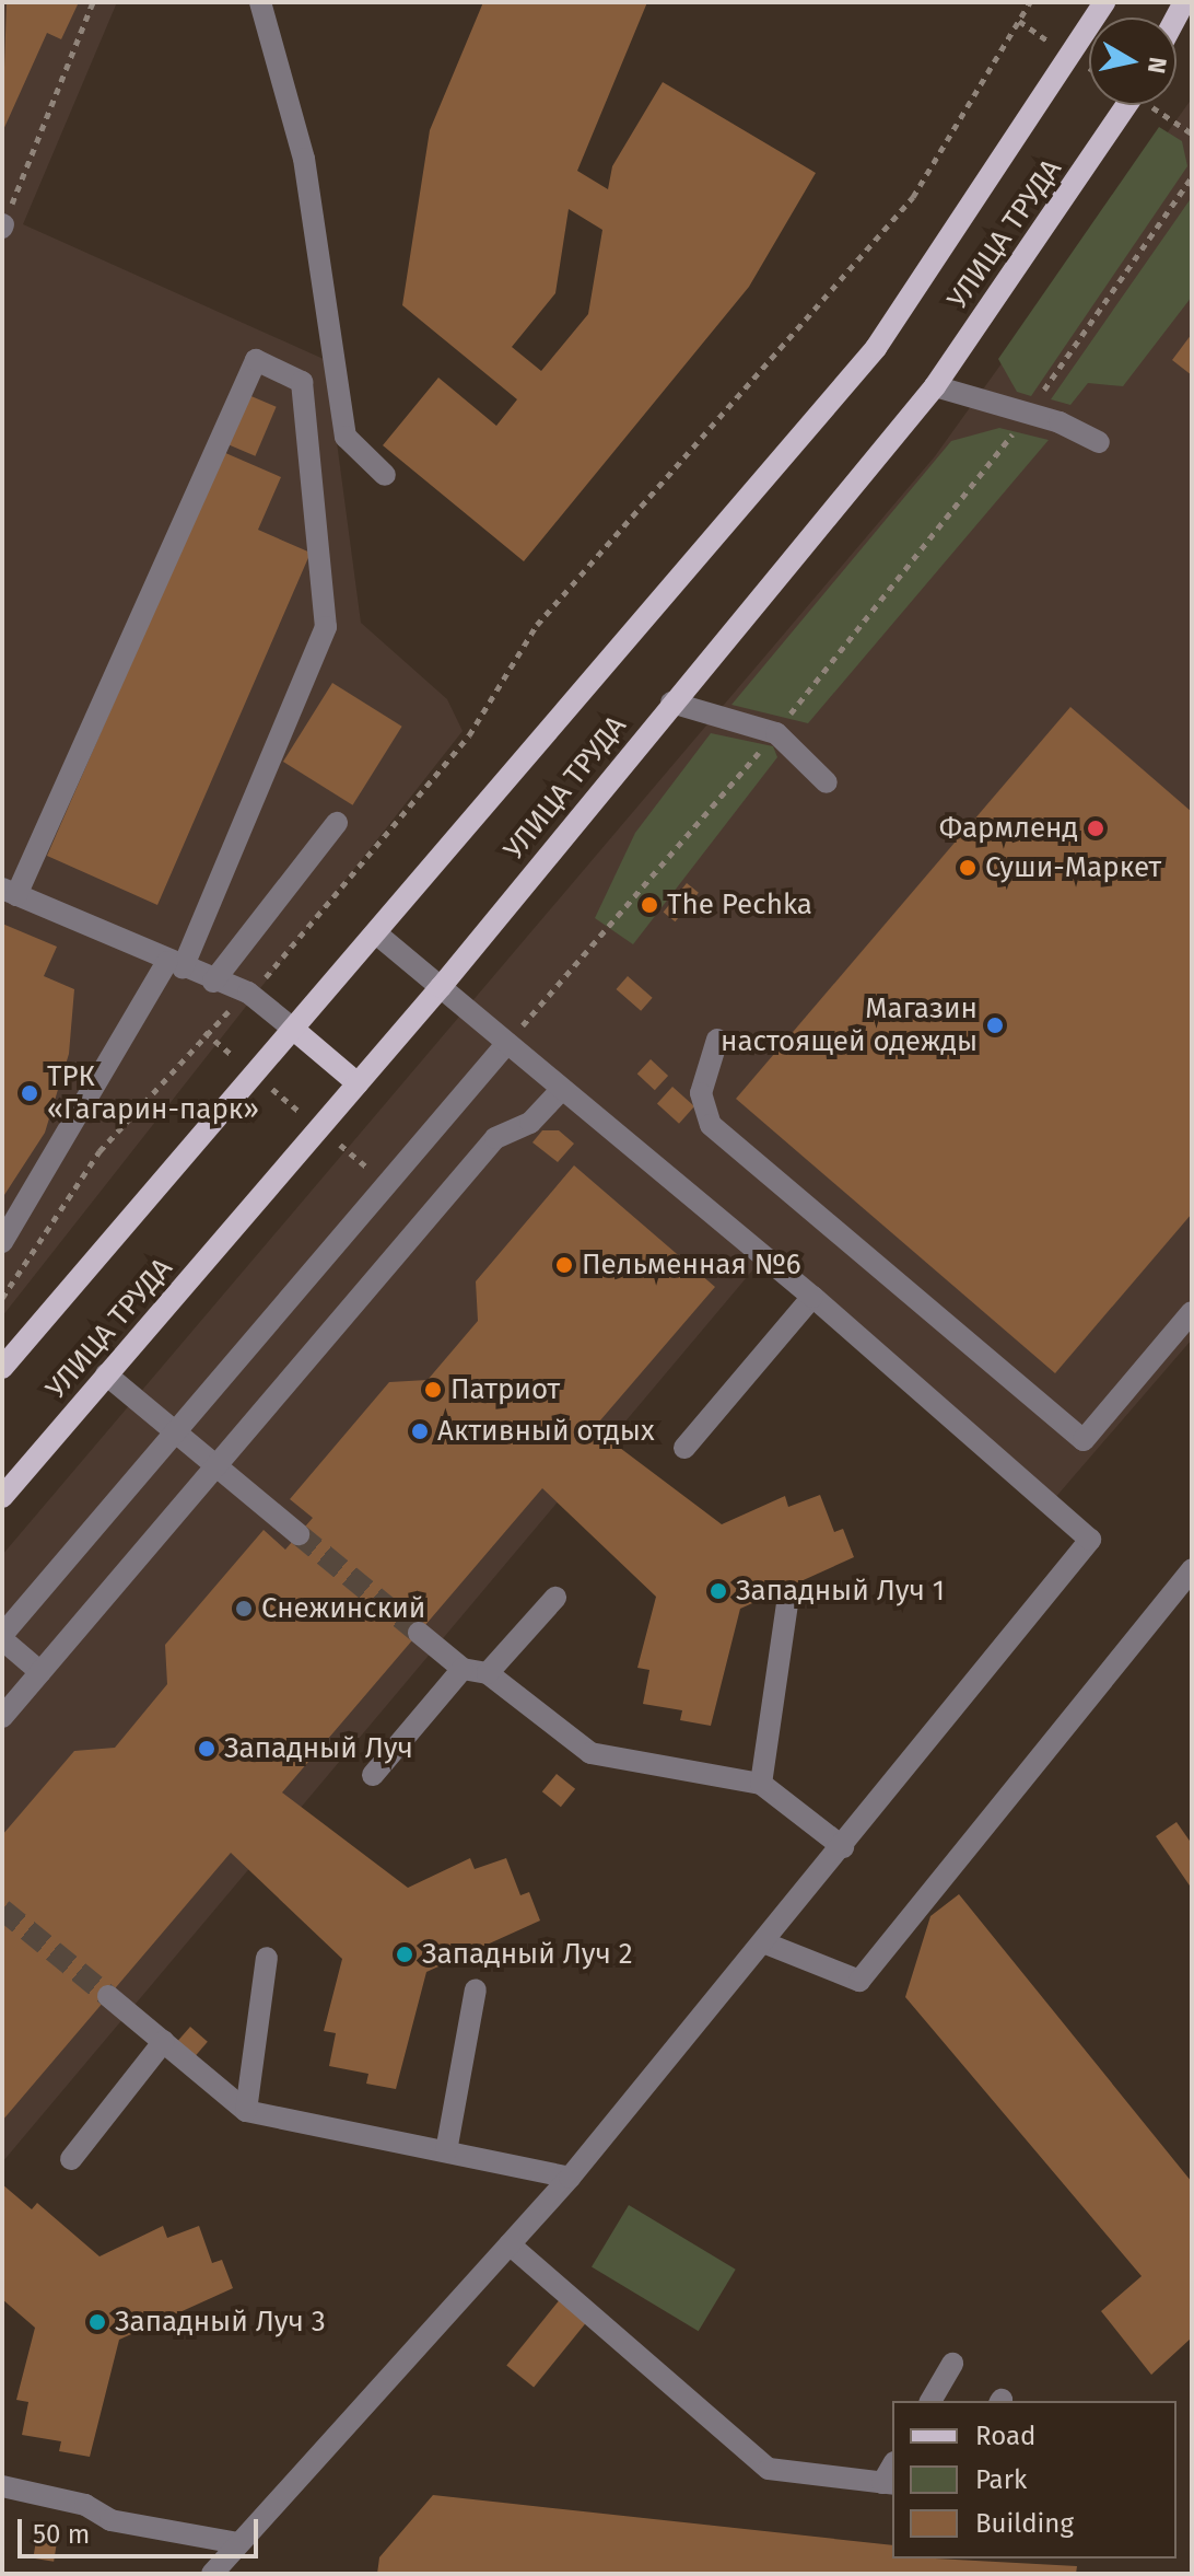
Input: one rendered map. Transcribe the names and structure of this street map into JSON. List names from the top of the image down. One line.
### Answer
{"streets":{"main road":["УЛИЦА ТРУДА"]},"places":["Фармленд","Суши-Маркет","The Pechka","Магазин настоящей одежды","ТРК «Гагарин-парк»","Пельменная №6","Патриот","Активный отдых","Западный Луч 1","Снежинский","Западный Луч","Западный Луч 2","Западный Луч 3"],"legend":["Road","Park","Building"],"scale_bar":"50 m","north":"right"}
